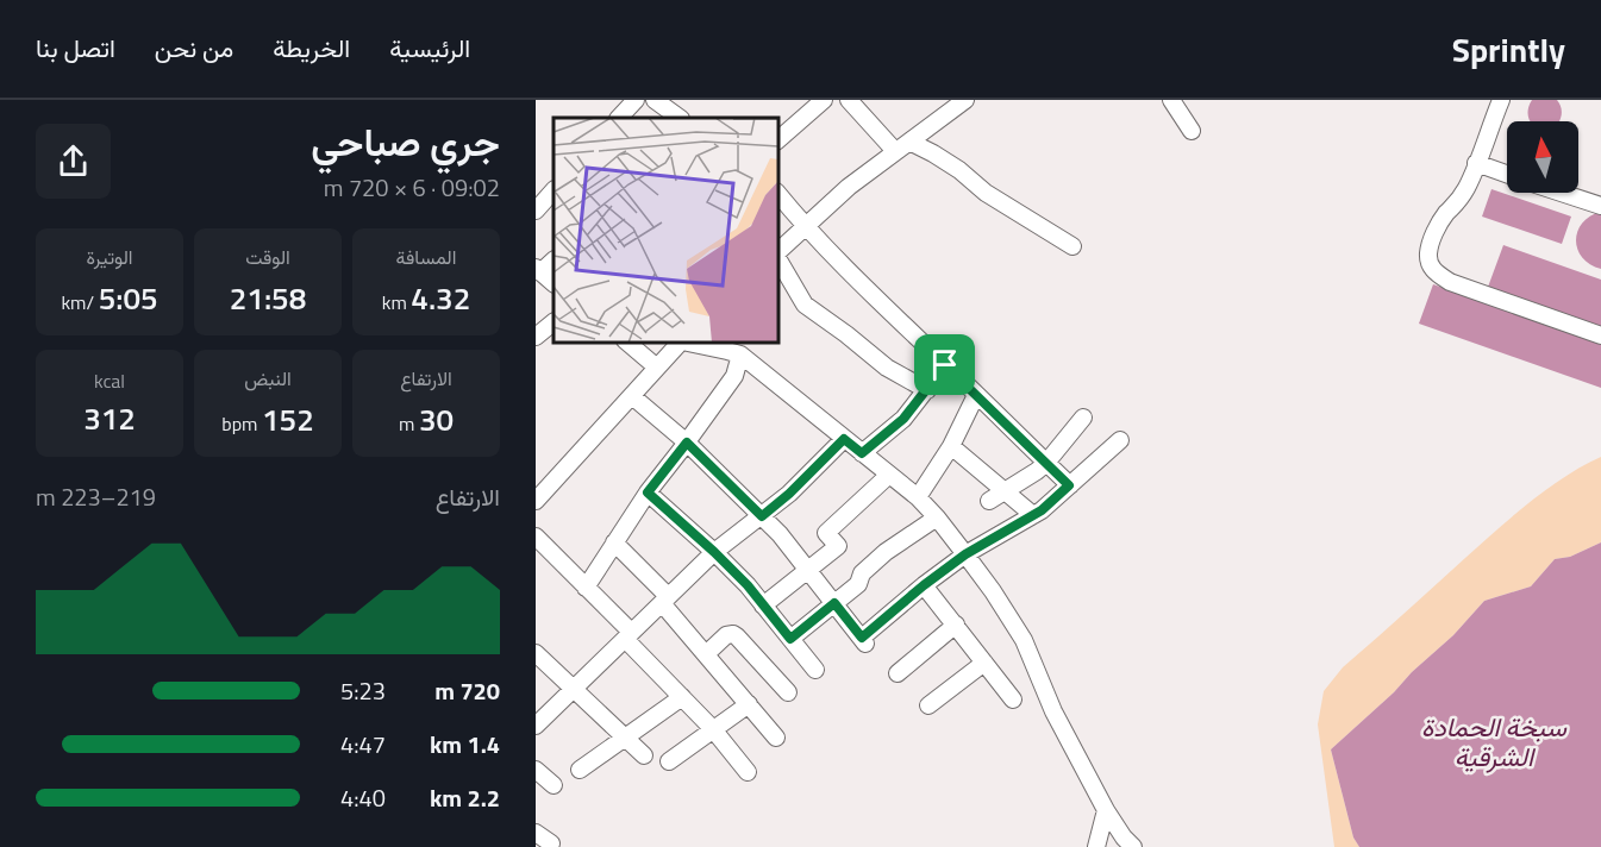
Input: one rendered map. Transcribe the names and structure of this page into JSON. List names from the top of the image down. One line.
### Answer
{"water":["سبخة الحمادة الشرقية"],"north":"top","page":{"header":"Sprintly","nav":["الرئيسية","الخريطة","من نحن","اتصل بنا"],"heading":["جري صباحي","09:02 · 6 × 720 m"],"stats":[["المسافة","4.32 km"],["الوقت","21:58"],["الوتيرة","5:05 /km"],["الارتفاع","30 m"],["النبض","152 bpm"],["kcal","312"]],"chart":["الارتفاع","219–223 m"],"list":[{"name":"720 m","note":"5:23"},{"name":"1.4 km","note":"4:47"},{"name":"2.2 km","note":"4:40"}]}}
